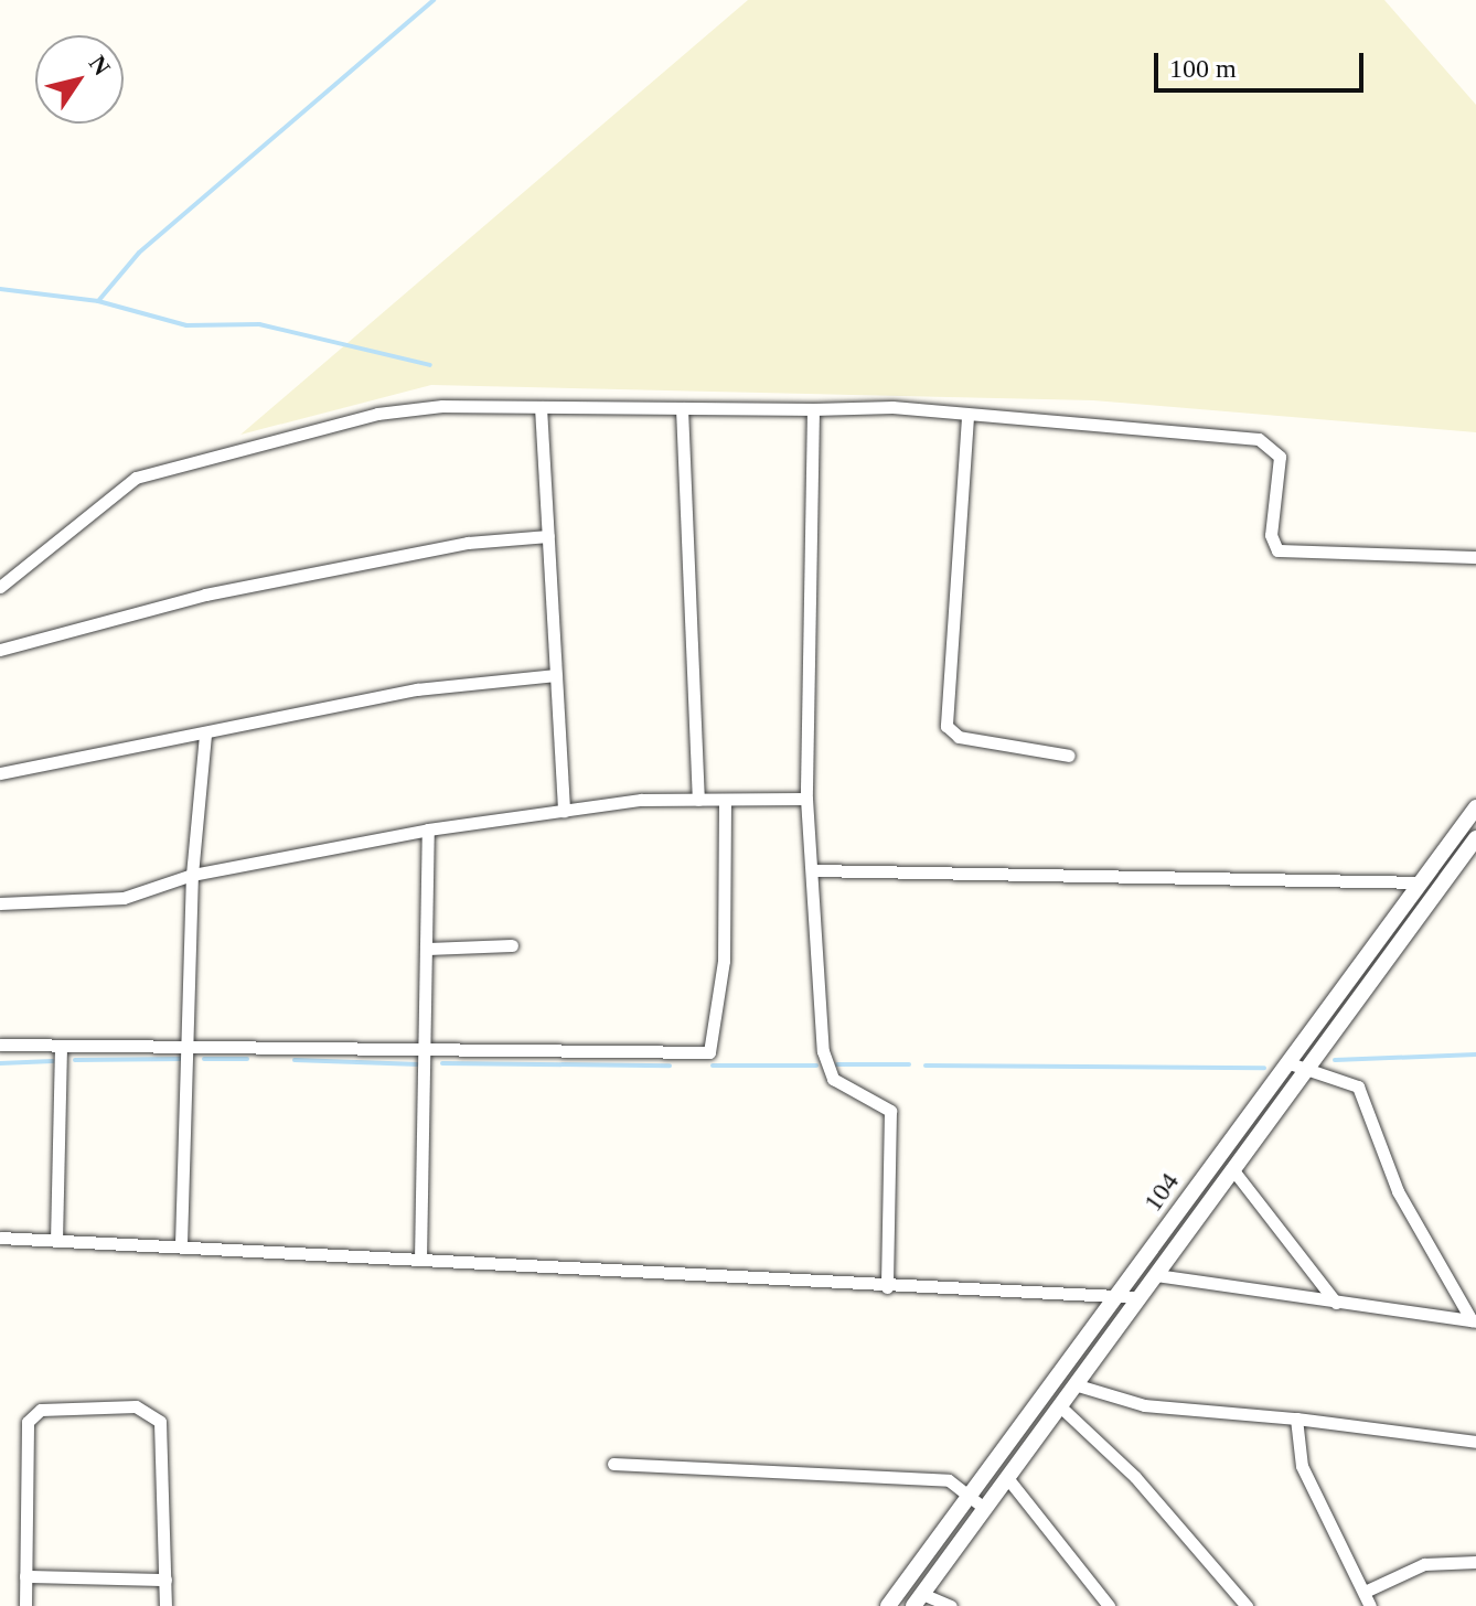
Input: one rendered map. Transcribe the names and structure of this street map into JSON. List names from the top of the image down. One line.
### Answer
{"streets":{"street":["104"]},"scale_bar":"100 m","north":"top right"}
